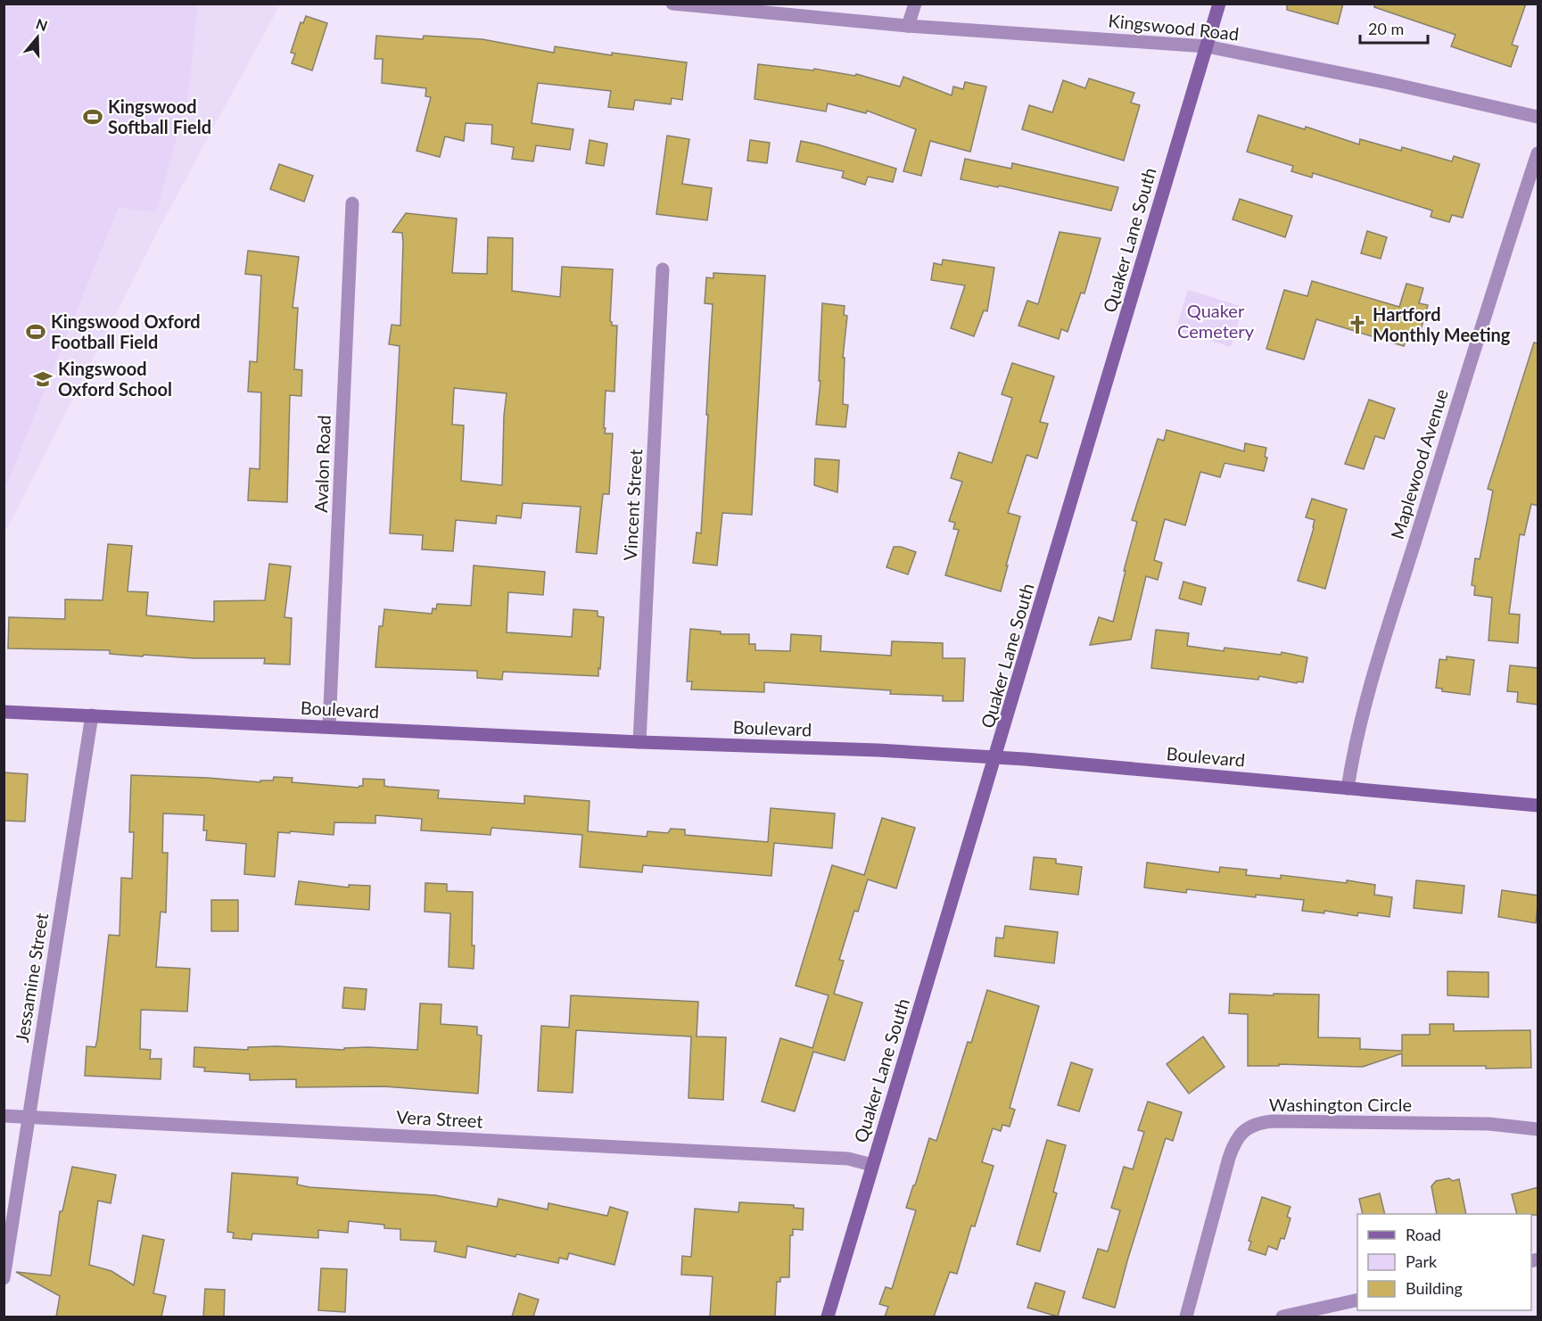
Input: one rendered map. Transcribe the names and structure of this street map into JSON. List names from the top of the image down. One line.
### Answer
{"streets":{"main road":["Quaker Lane South","Boulevard"],"street":["Kingswood Road","Avalon Road","Maplewood Avenue","Vincent Street","Jessamine Street","Washington Circle","Vera Street"]},"crossings":[["Kingswood Road","Quaker Lane South"],["Quaker Lane South","Boulevard"],["Quaker Lane South","Vera Street"],["Avalon Road","Boulevard"],["Maplewood Avenue","Boulevard"],["Vincent Street","Boulevard"],["Boulevard","Jessamine Street"],["Jessamine Street","Vera Street"]],"parks":["Quaker Cemetery"],"places":{"sports":["Kingswood Softball Field","Kingswood Oxford Football Field"],"church":["Hartford Monthly Meeting"],"school or university":["Kingswood Oxford School"]},"legend":["Road","Park","Building"],"scale_bar":"20 m","north":"top"}
